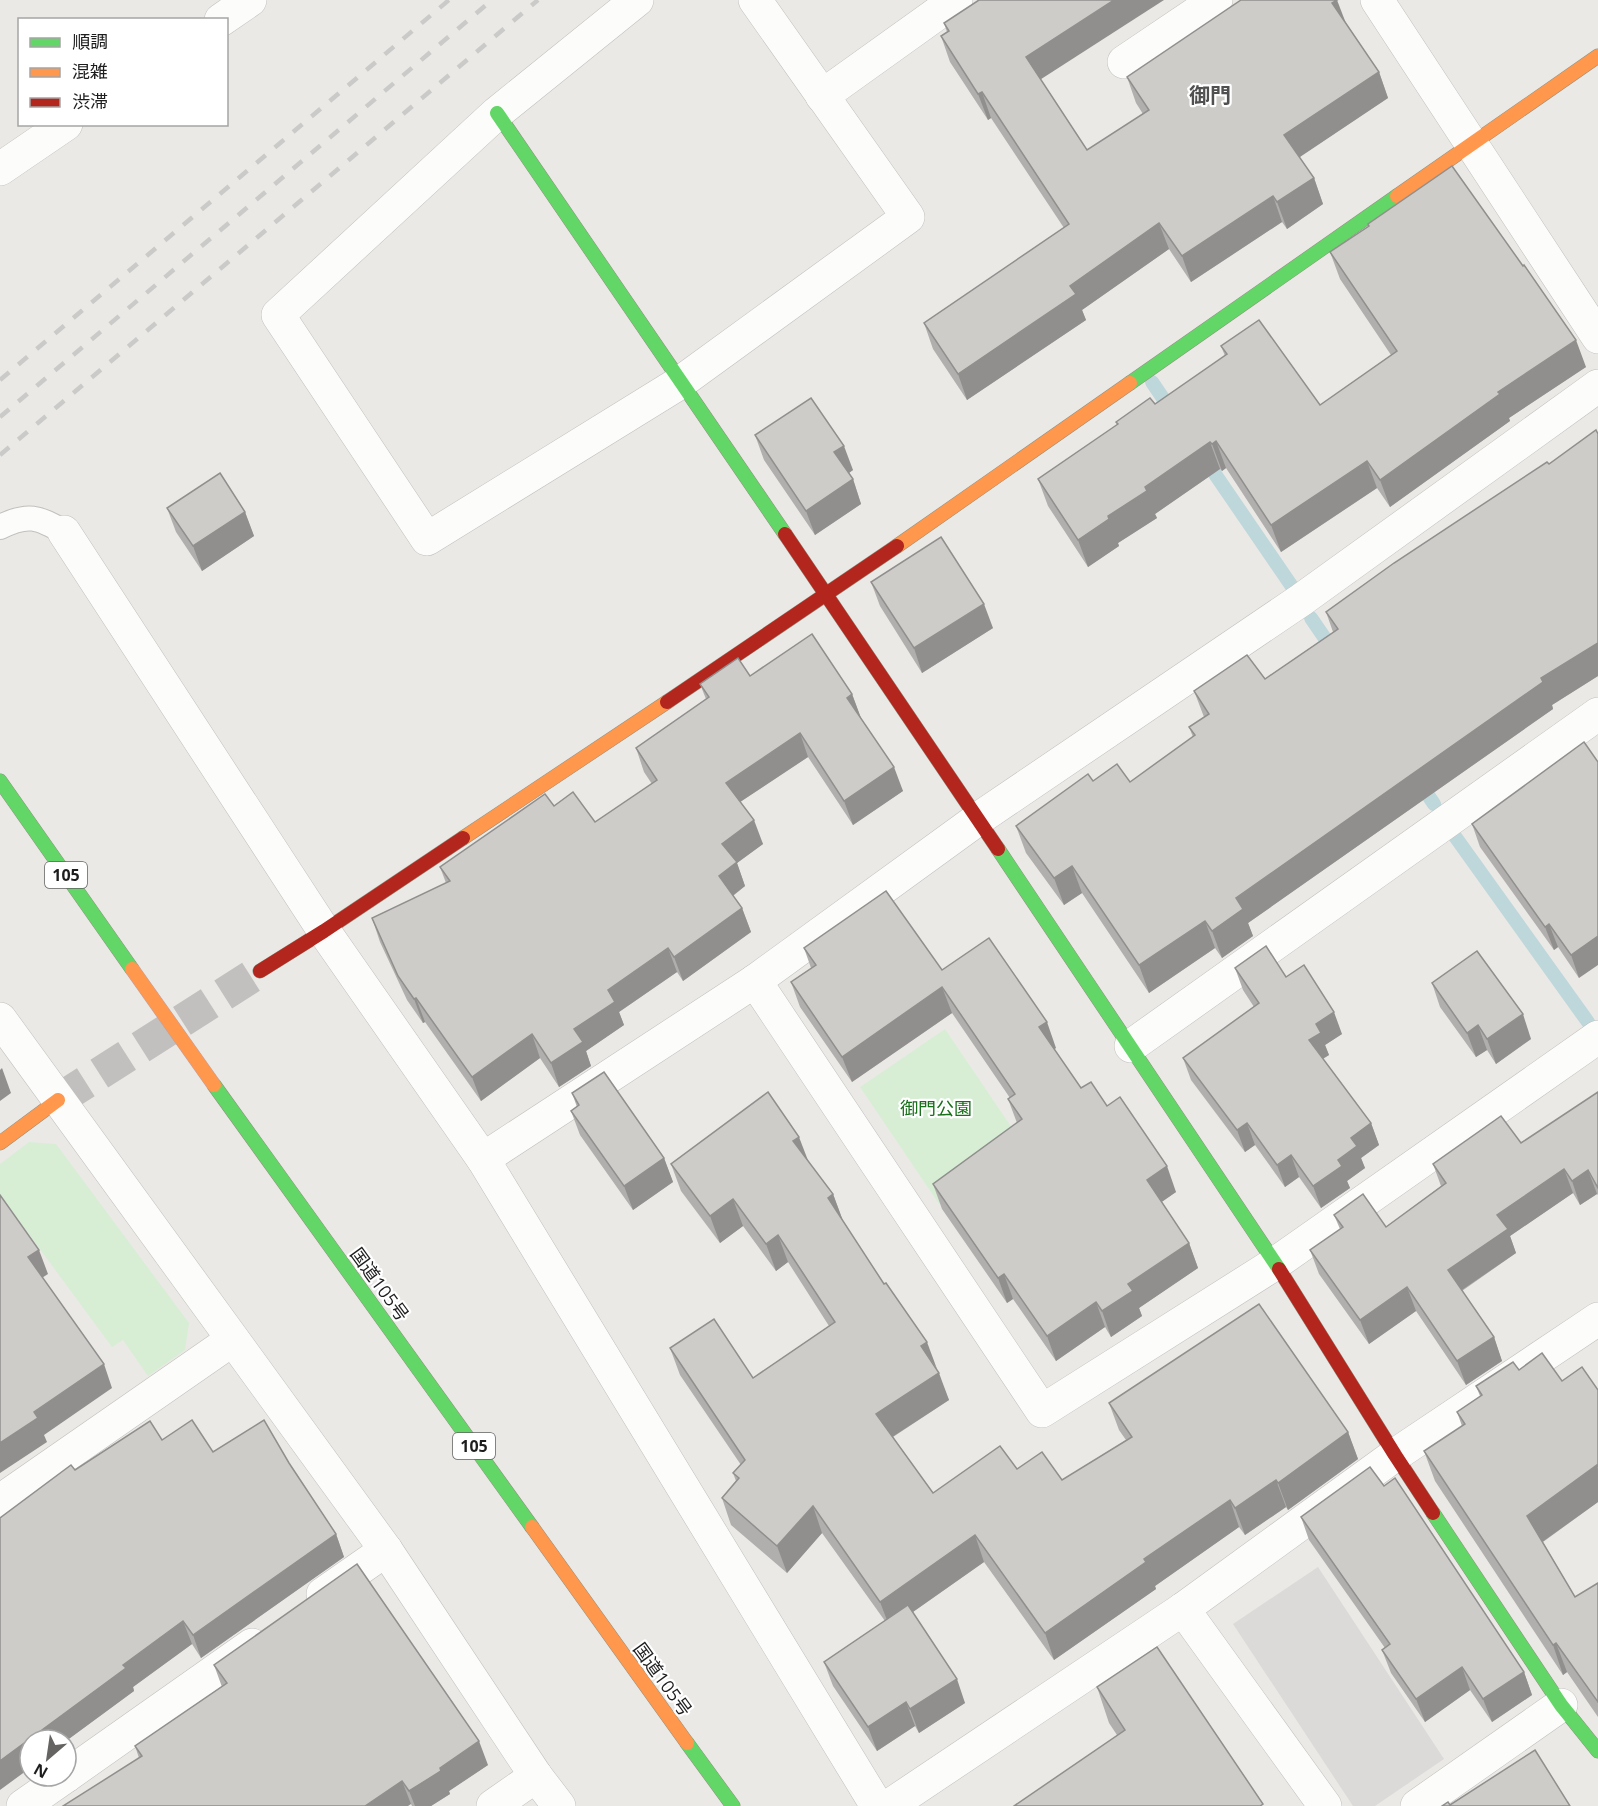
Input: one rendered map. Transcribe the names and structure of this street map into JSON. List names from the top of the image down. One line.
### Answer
{"streets":{"main road":["105","国道105号"]},"districts":["御門"],"parks":["御門公園"],"legend":["順調","混雑","渋滞"],"north":"bottom left"}
